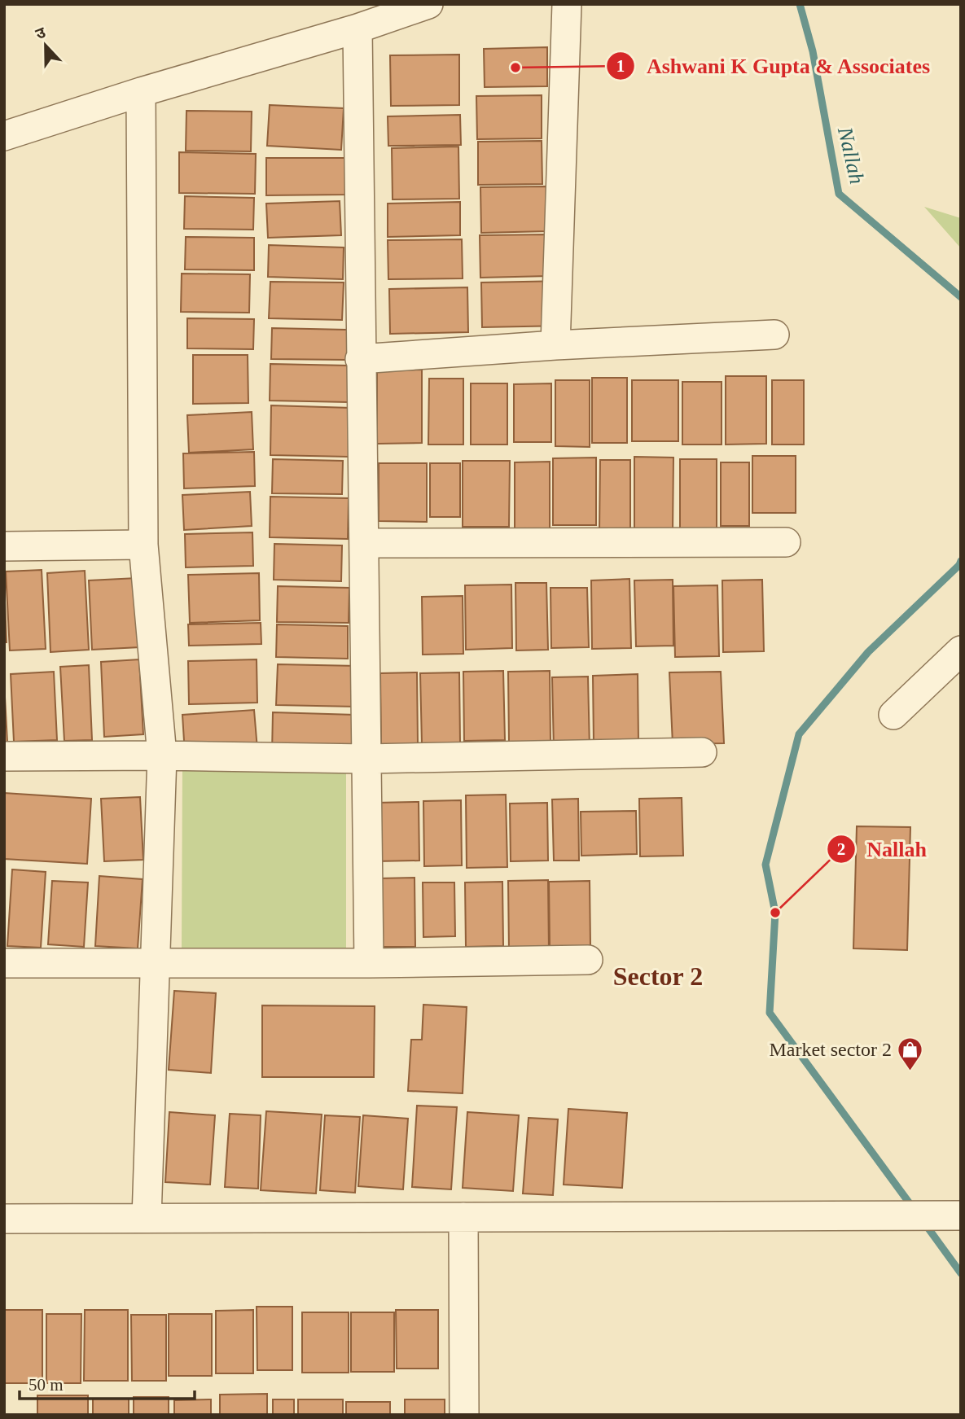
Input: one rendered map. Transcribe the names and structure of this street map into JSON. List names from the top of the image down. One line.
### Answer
{"districts":["Sector 2"],"water":["Nallah"],"places":{"other":["Ashwani K Gupta & Associates","Nallah"],"shop":["Market sector 2"]},"scale_bar":"50 m","north":"top"}
